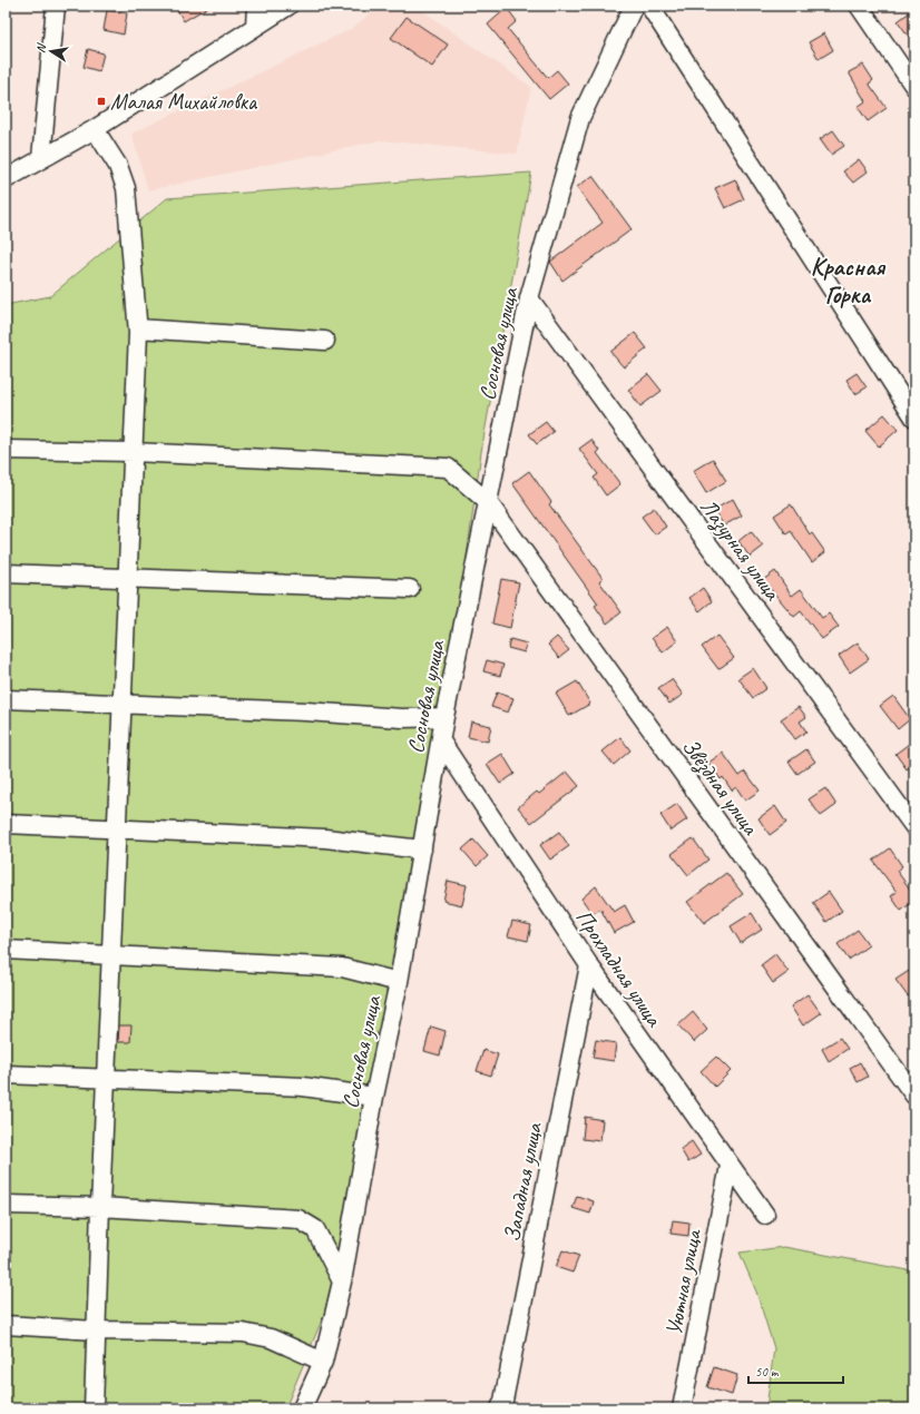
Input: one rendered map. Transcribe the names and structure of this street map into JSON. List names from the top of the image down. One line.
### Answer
{"streets":{"street":["Сосновая улица","Лазурная улица","Звёздная улица","Прохладная улица","Западная улица","Уютная улица"]},"crossings":[["Сосновая улица","Лазурная улица"],["Сосновая улица","Звёздная улица"],["Сосновая улица","Прохладная улица"],["Прохладная улица","Западная улица"],["Прохладная улица","Уютная улица"]],"districts":["Красная Горка"],"places":{"transit":["Малая Михайловка"]},"scale_bar":"50 m","north":"left"}
